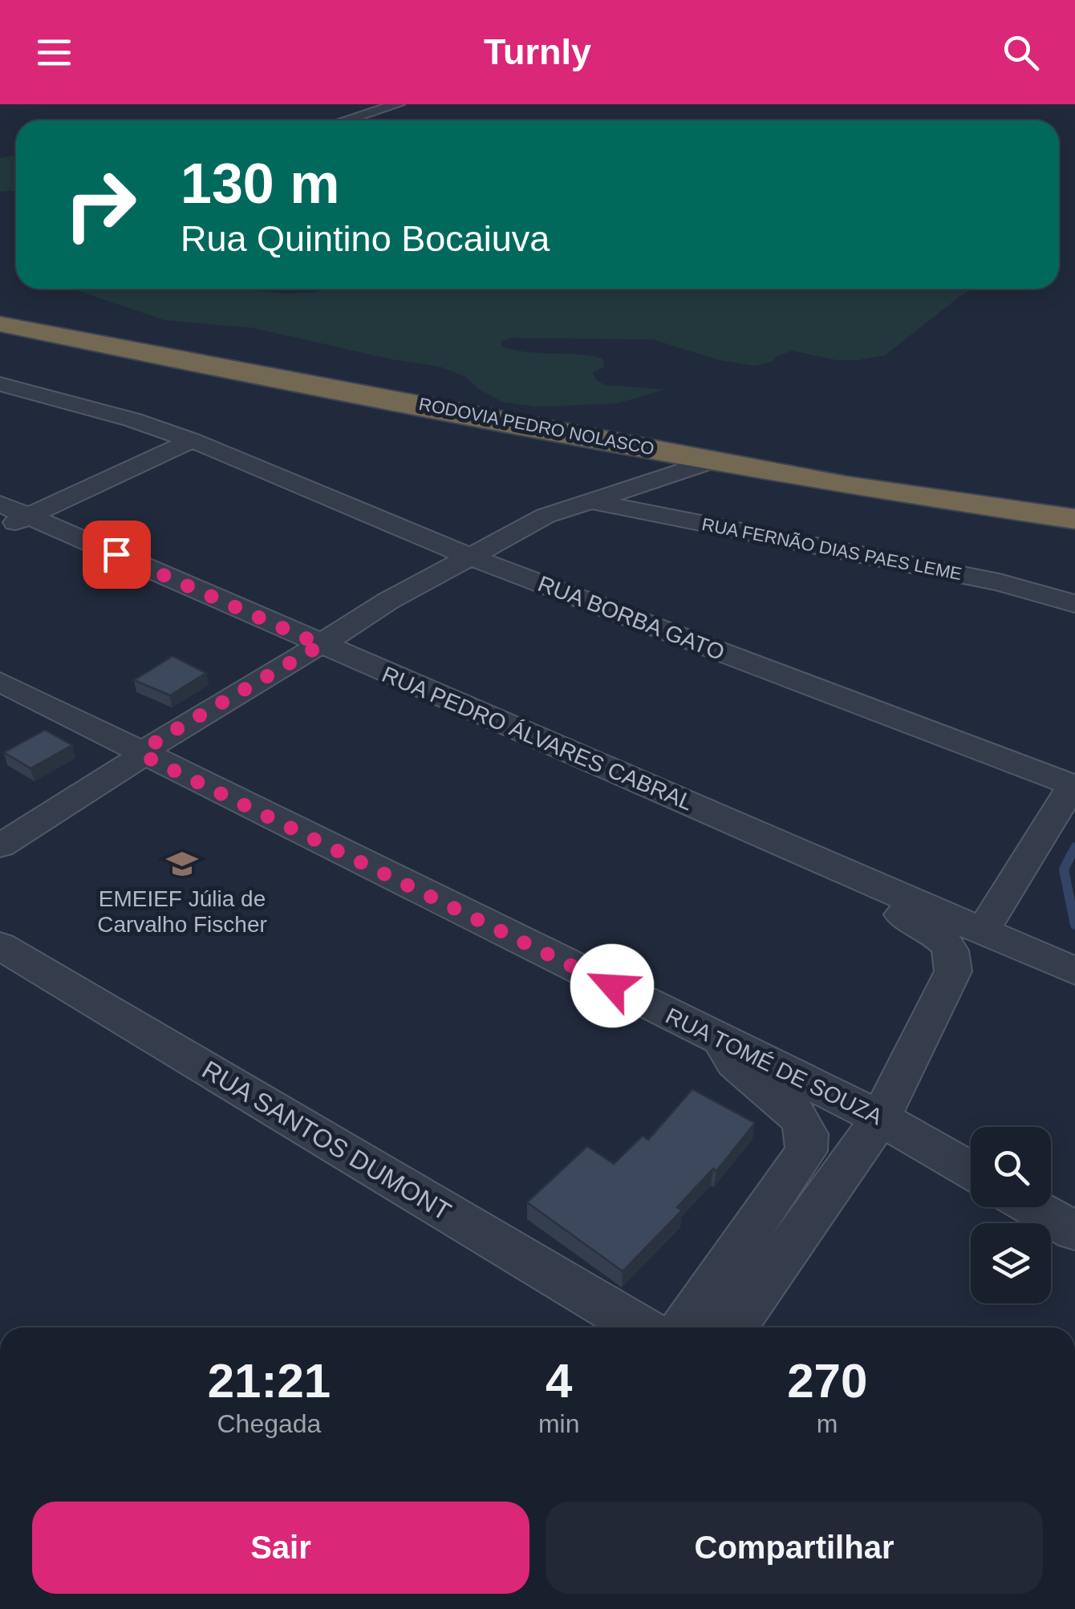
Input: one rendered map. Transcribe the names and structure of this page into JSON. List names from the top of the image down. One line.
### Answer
{"streets":{"highway":["RODOVIA PEDRO NOLASCO"],"street":["RUA FERNÃO DIAS PAES LEME","RUA BORBA GATO","RUA PEDRO ÁLVARES CABRAL","RUA TOMÉ DE SOUZA","RUA SANTOS DUMONT"]},"places":{"school or university":["EMEIEF Júlia de Carvalho Fischer"]},"page":{"header":"Turnly","turn":["130 m","Rua Quintino Bocaiuva"],"eta":["21:21","Chegada","4","min","270","m"],"buttons":["Sair","Compartilhar"]}}
